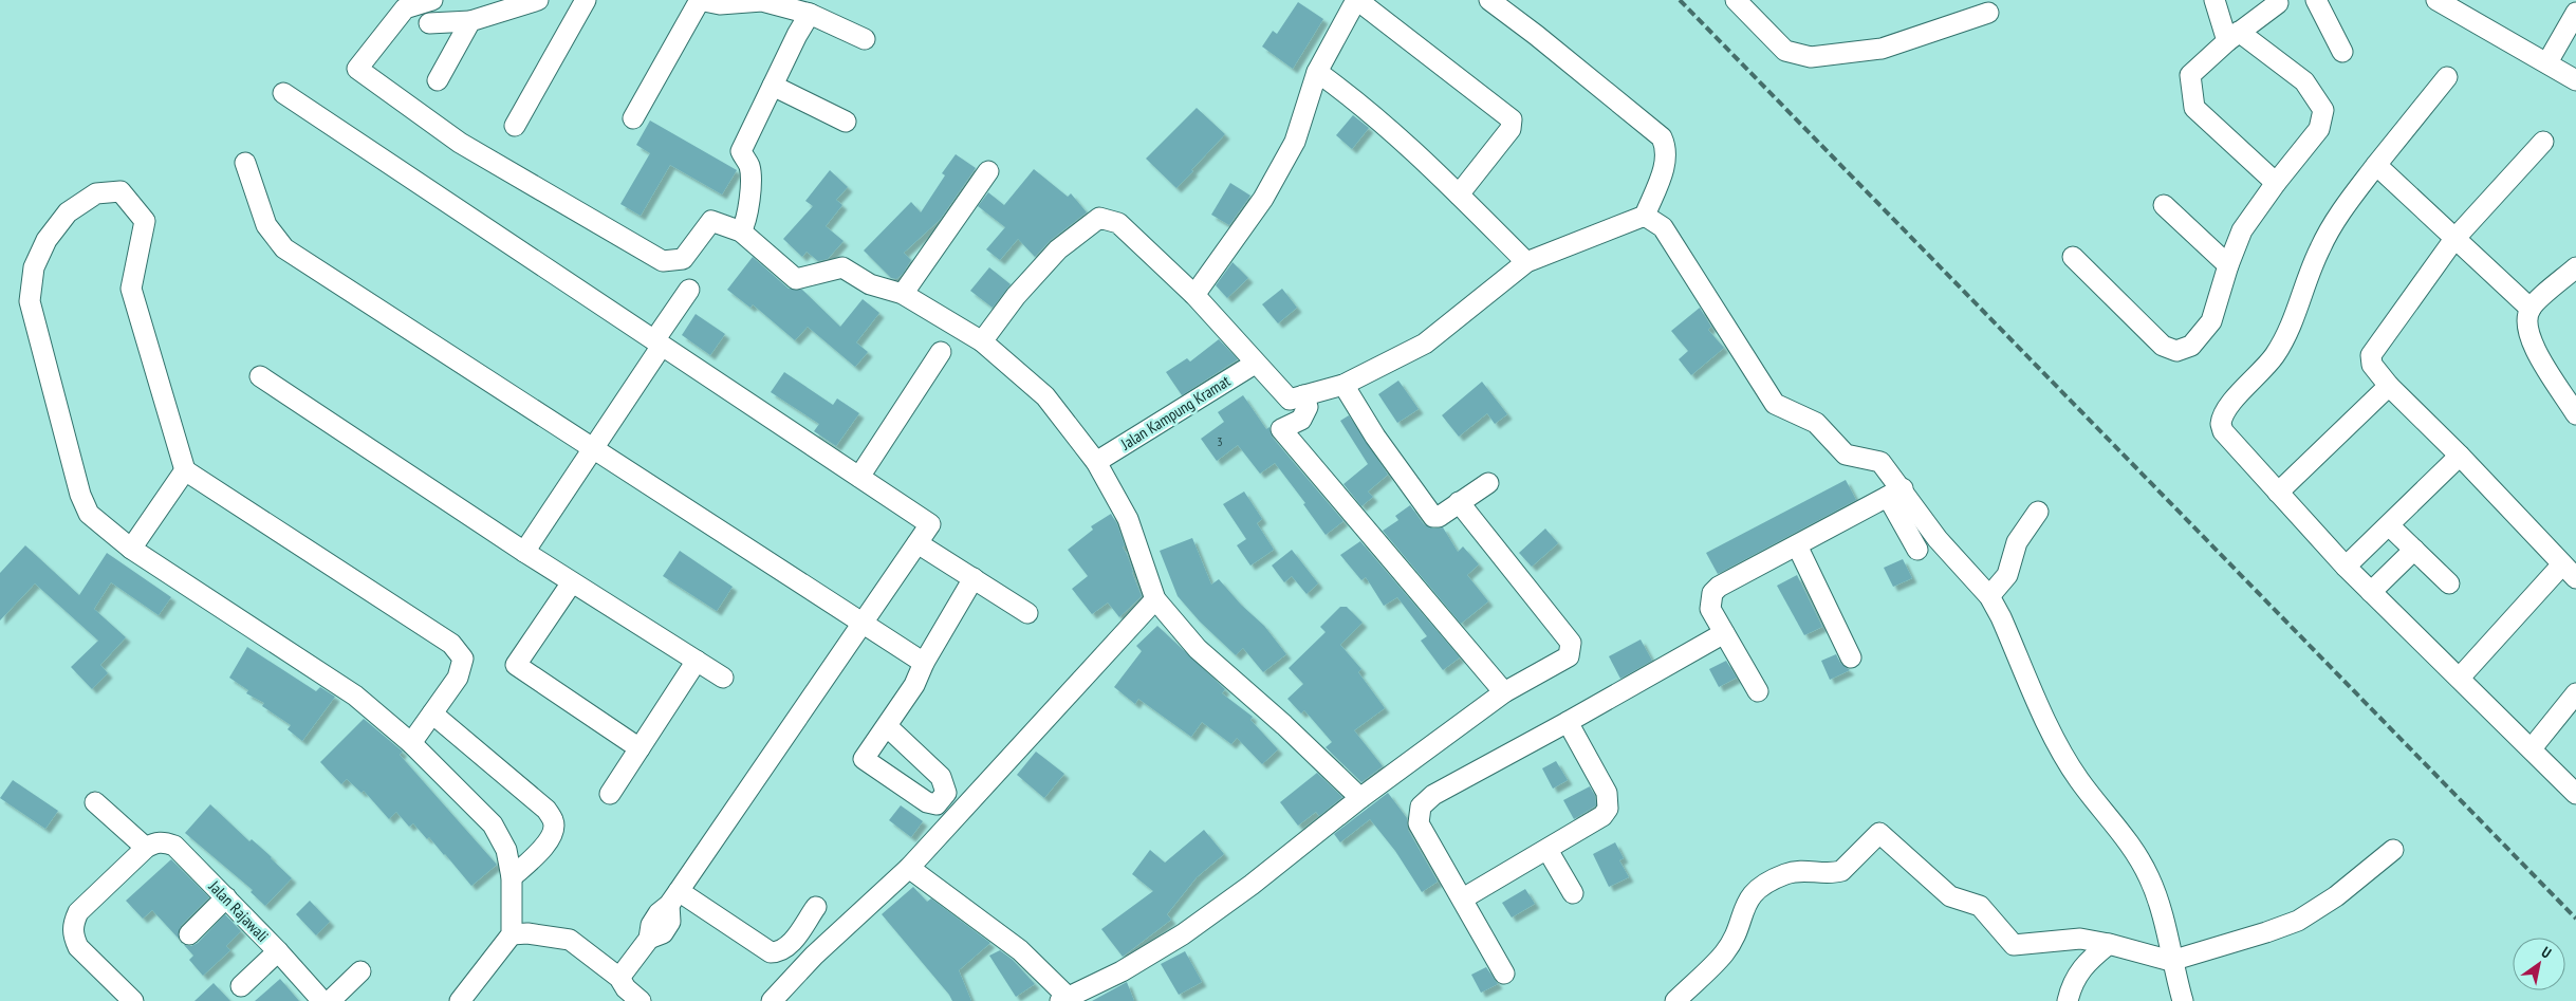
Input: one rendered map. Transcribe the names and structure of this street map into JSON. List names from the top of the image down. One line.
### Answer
{"streets":{"street":["Jalan Kampung Kramat","Jalan Rajawali"]},"house_numbers":["3"],"north":"top right"}
